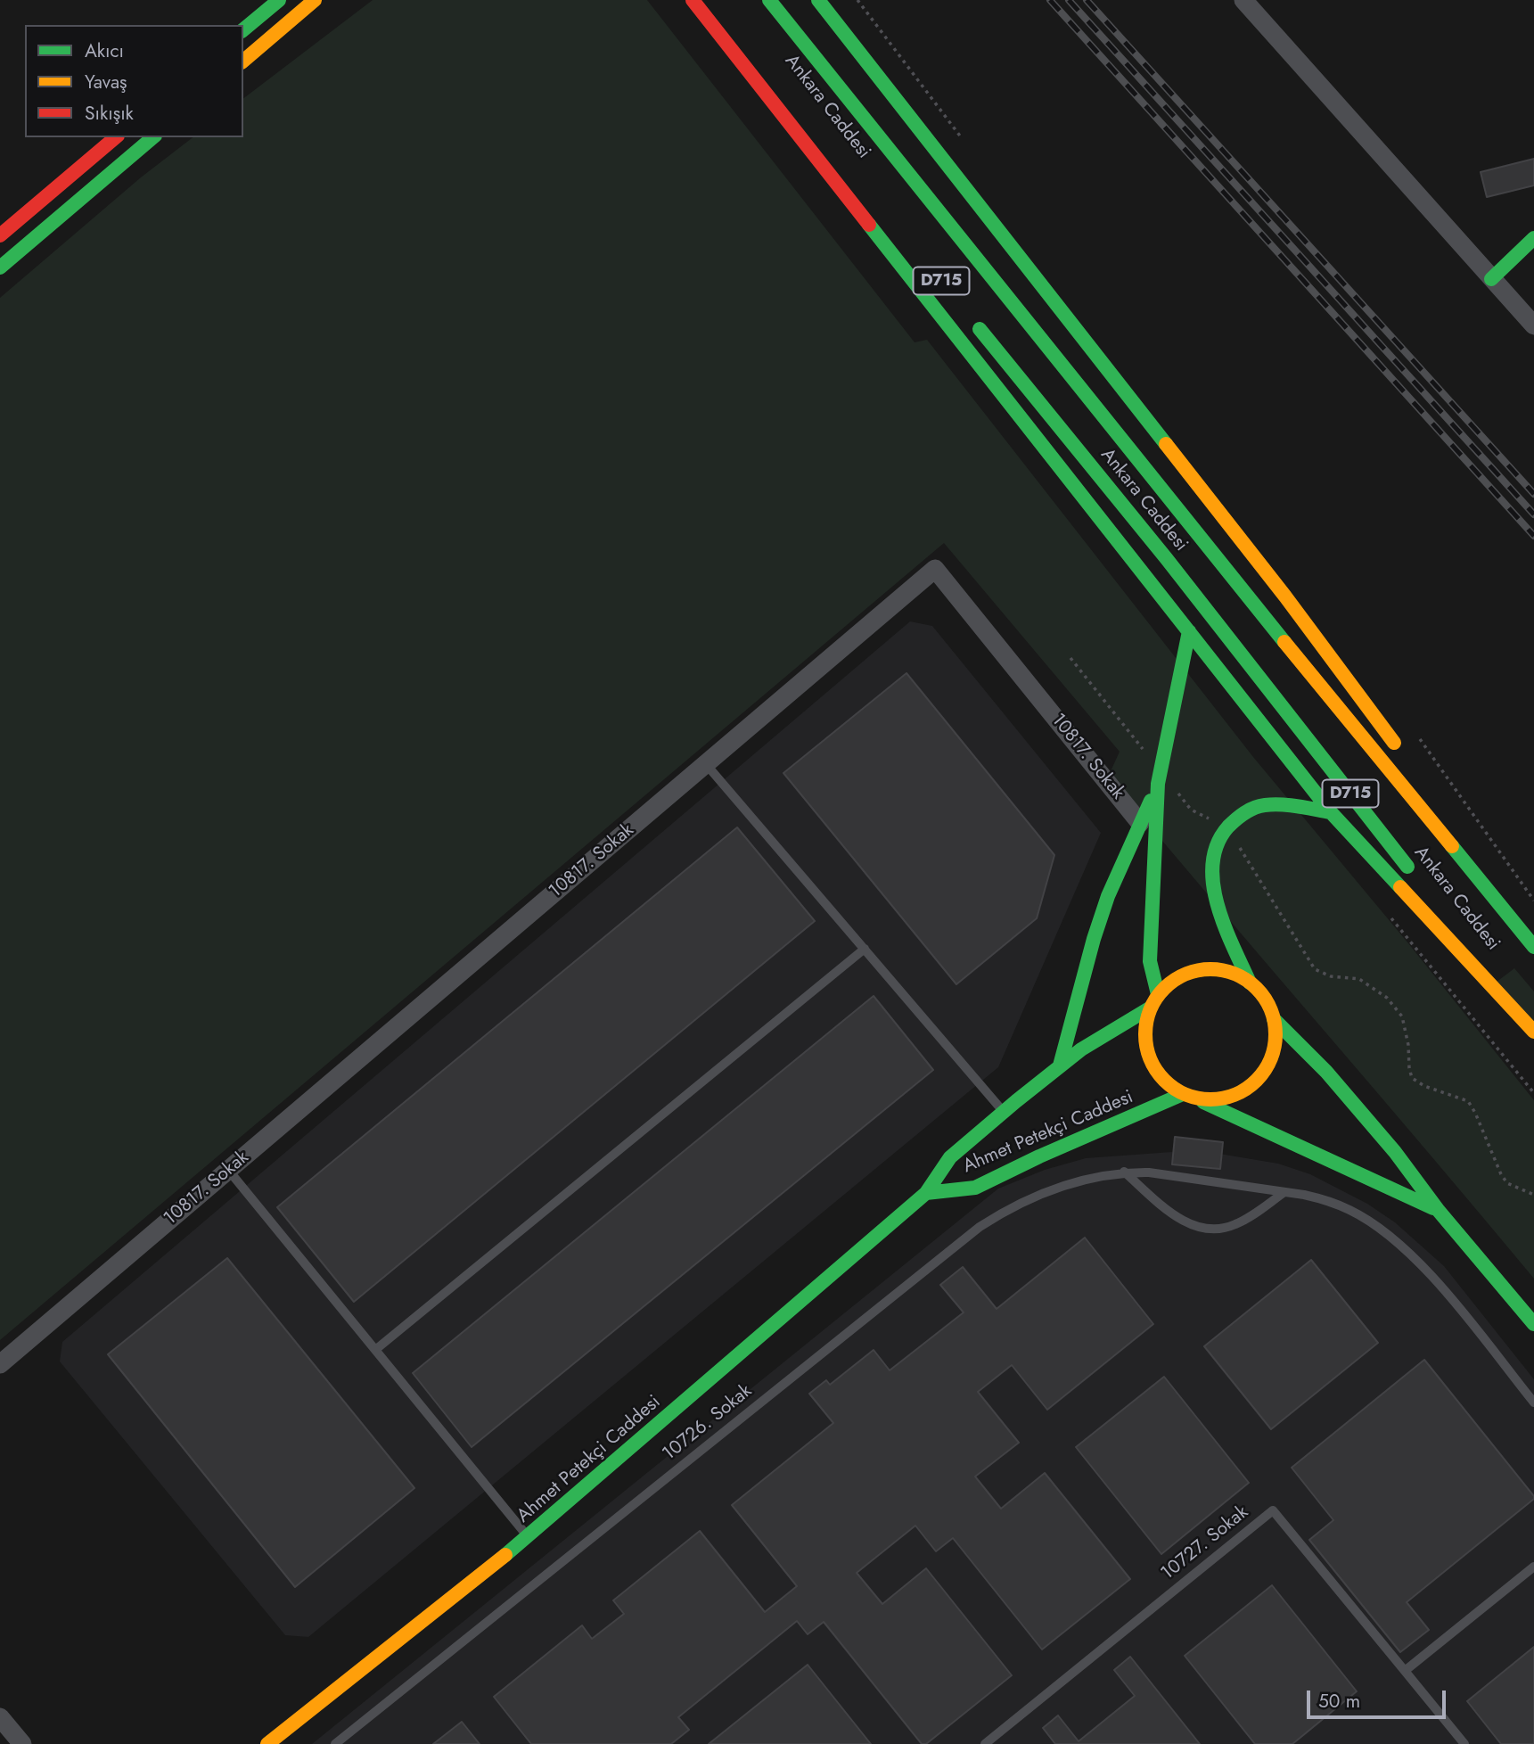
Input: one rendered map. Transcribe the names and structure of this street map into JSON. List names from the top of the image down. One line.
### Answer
{"streets":{"main road":["Ankara Caddesi","D715","Ahmet Petekçi Caddesi"],"street":["10817. Sokak"],"lane":["10726. Sokak","10727. Sokak"]},"legend":["Akıcı","Yavaş","Sıkışık"],"scale_bar":"50 m"}
